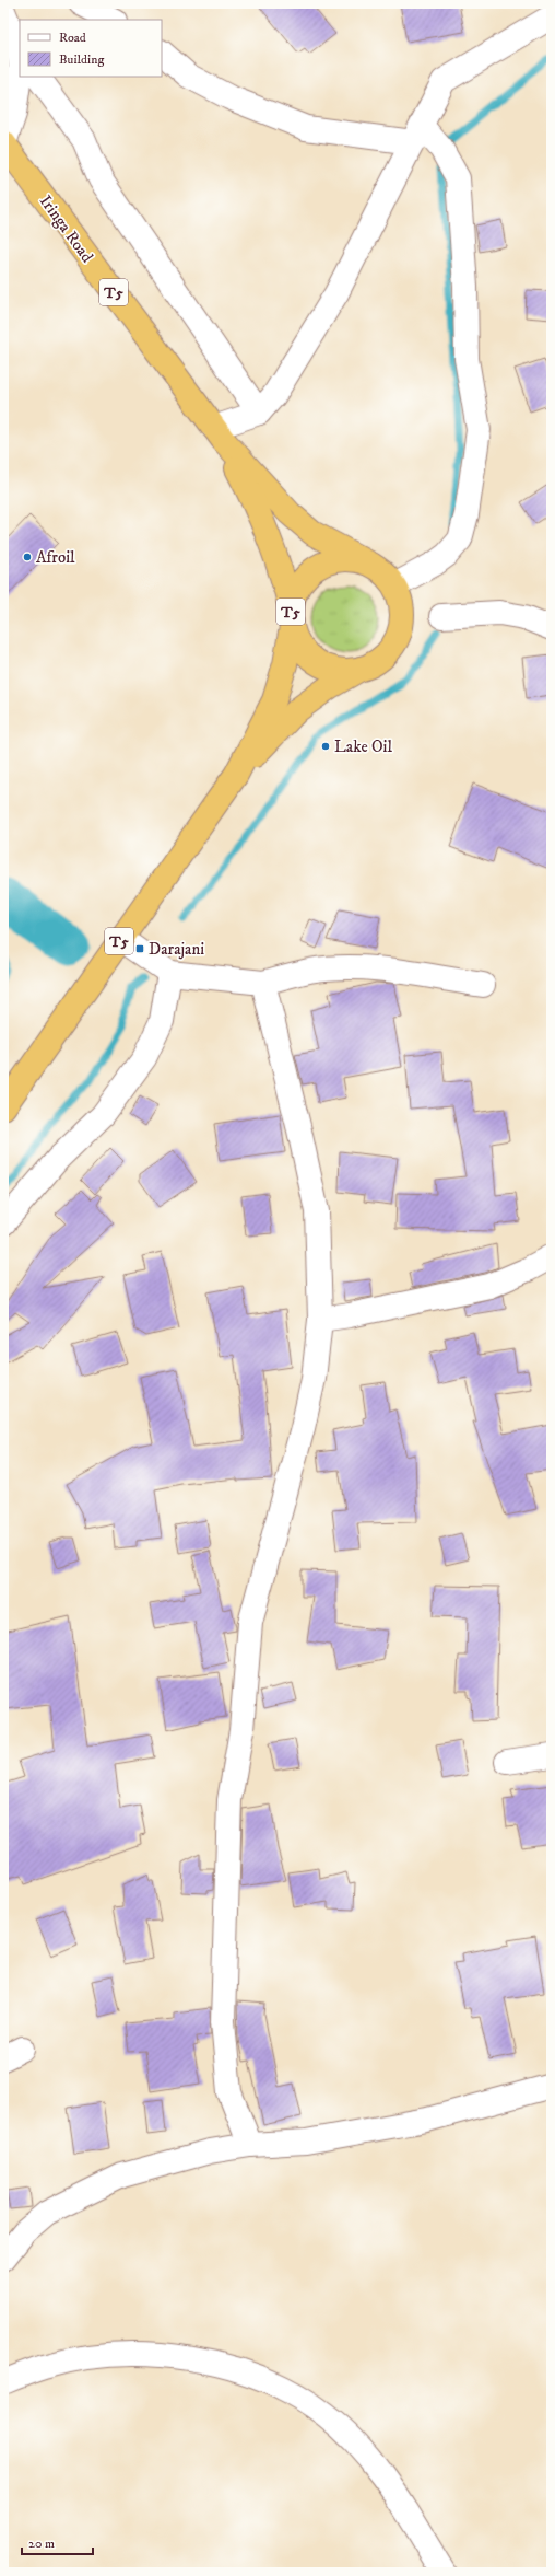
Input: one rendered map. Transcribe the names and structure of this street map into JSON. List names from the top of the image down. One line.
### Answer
{"streets":{"highway":["Iringa Road","T5"]},"crossings":[["Iringa Road","T5"]],"places":{"other":["Afroil","Lake Oil"],"transit":["Darajani"]},"legend":["Road","Building"],"scale_bar":"20 m"}
